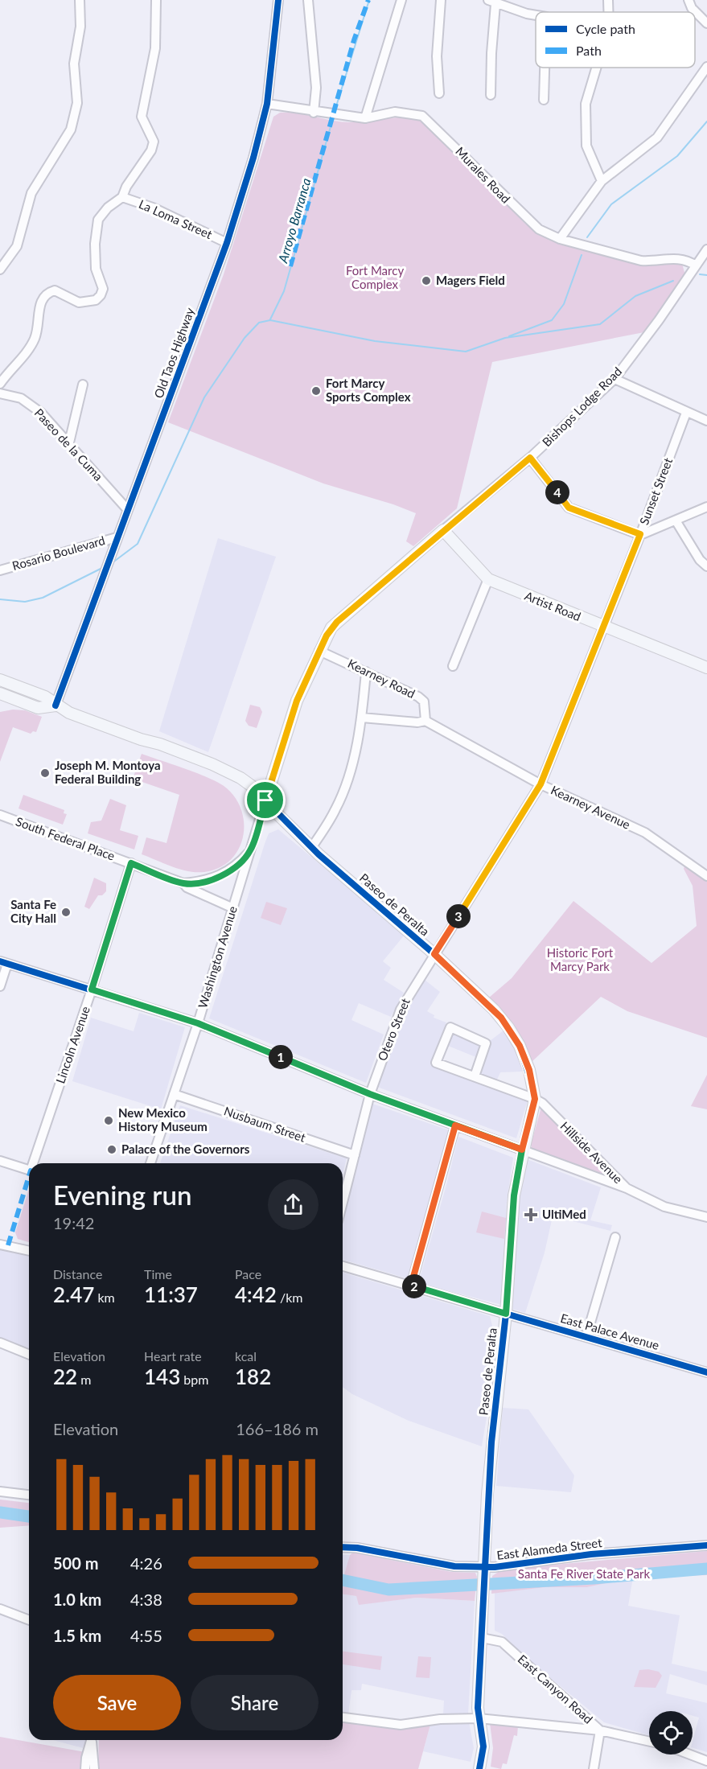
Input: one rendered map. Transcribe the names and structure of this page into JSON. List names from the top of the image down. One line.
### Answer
{"streets":{"main road":["Bishops Lodge Road","Artist Road","Paseo de Peralta"],"street":["Murales Road","La Loma Street","Old Taos Highway","Paseo de la Cuma","Sunset Street","Rosario Boulevard","Kearney Road","Kearney Avenue","South Federal Place","Washington Avenue","Otero Street","Lincoln Avenue","Nusbaum Street","Hillside Avenue","East Palace Avenue","East Alameda Street","East Canyon Road"]},"crossings":[["Murales Road","Old Taos Highway"],["Murales Road","Bishops Lodge Road"],["La Loma Street","Old Taos Highway"],["Old Taos Highway","Paseo de la Cuma"],["Old Taos Highway","Rosario Boulevard"],["Old Taos Highway","Paseo de Peralta"],["Bishops Lodge Road","Artist Road"],["Bishops Lodge Road","Kearney Road"],["Bishops Lodge Road","Paseo de Peralta"],["Bishops Lodge Road","Washington Avenue"],["Sunset Street","Artist Road"],["Sunset Street","Kearney Avenue"],["Sunset Street","Otero Street"],["Kearney Road","Kearney Avenue"],["Kearney Avenue","Otero Street"],["South Federal Place","Washington Avenue"],["South Federal Place","Lincoln Avenue"],["Paseo de Peralta","Washington Avenue"],["Paseo de Peralta","Otero Street"],["Paseo de Peralta","Hillside Avenue"],["Paseo de Peralta","East Palace Avenue"],["Paseo de Peralta","East Alameda Street"],["Paseo de Peralta","East Canyon Road"],["Washington Avenue","Nusbaum Street"],["Otero Street","Nusbaum Street"]],"water":["Arroyo Barranca"],"parks":["Fort Marcy Complex","Historic Fort Marcy Park","Santa Fe River State Park"],"places":{"other":["Magers Field","Fort Marcy Sports Complex","Joseph M. Montoya Federal Building","Santa Fe City Hall","New Mexico History Museum","Palace of the Governors"],"health":["UltiMed"]},"legend":["Cycle path","Path"],"page":{"pins":["4","3","1","2"],"heading":["Evening run","19:42"],"stats":[["Distance","2.47 km"],["Time","11:37"],["Pace","4:42 /km"],["Elevation","22 m"],["Heart rate","143 bpm"],["kcal","182"]],"chart":["Elevation","166–186 m"],"list":[{"name":"500 m","note":"4:26"},{"name":"1.0 km","note":"4:38"},{"name":"1.5 km","note":"4:55"}],"buttons":["Save","Share"]}}
